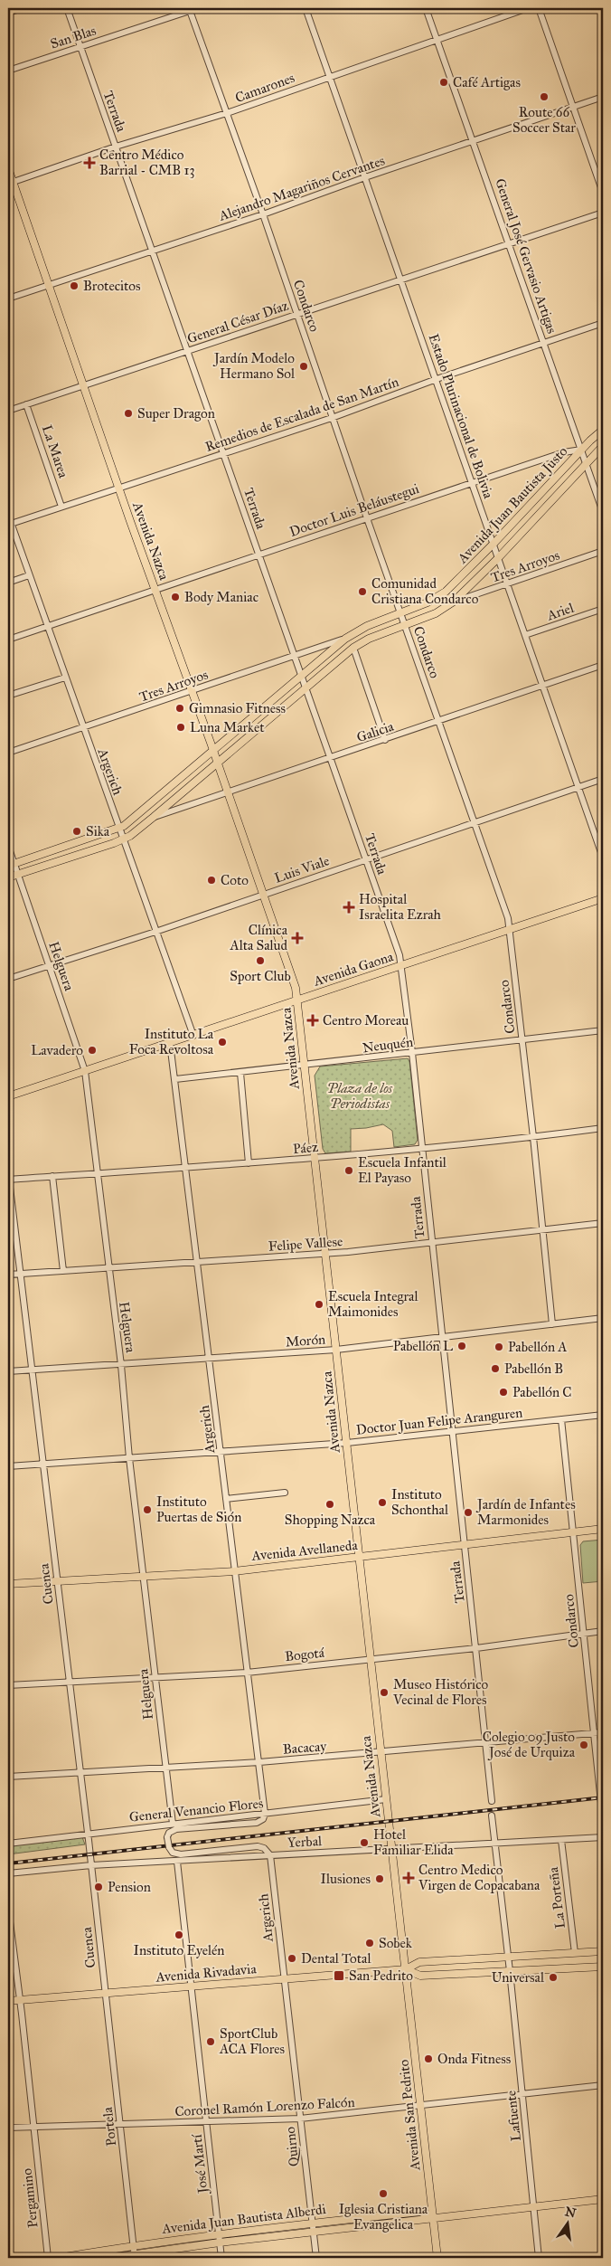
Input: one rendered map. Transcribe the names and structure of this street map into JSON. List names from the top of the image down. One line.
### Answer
{"streets":{"main road":["Avenida Juan Bautista Justo","Avenida Nazca","Avenida Gaona","Avenida Avellaneda","Avenida Rivadavia","Avenida San Pedrito","Avenida Juan Bautista Alberdi"],"street":["San Blas","Camarones","Terrada","Alejandro Magariños Cervantes","General José Gervasio Artigas","Condarco","General César Díaz","Remedios de Escalada de San Martín","Estado Plurinacional de Bolivia","La Marea","Doctor Luis Beláustegui","Tres Arroyos","Ariel","Galicia","Argerich","Luis Viale","Helguera","Neuquén","Páez","Felipe Vallese","Morón","Doctor Juan Felipe Aranguren","Cuenca","Bogotá","Bacacay","General Venancio Flores","Yerbal","La Porteña","Coronel Ramón Lorenzo Falcón","Lafuente","Portela","Quirno","José Martí","Pergamino"]},"crossings":[["San Blas","Terrada"],["San Blas","Condarco"],["Camarones","Terrada"],["Camarones","General José Gervasio Artigas"],["Camarones","Condarco"],["Camarones","Estado Plurinacional de Bolivia"],["Camarones","Avenida Nazca"],["Terrada","Alejandro Magariños Cervantes"],["Terrada","General César Díaz"],["Terrada","Remedios de Escalada de San Martín"],["Terrada","Avenida Juan Bautista Justo"],["Terrada","Doctor Luis Beláustegui"],["Terrada","Tres Arroyos"],["Terrada","Galicia"],["Terrada","Luis Viale"],["Terrada","Avenida Gaona"],["Terrada","Neuquén"],["Terrada","Páez"],["Terrada","Felipe Vallese"],["Terrada","Morón"],["Terrada","Doctor Juan Felipe Aranguren"],["Terrada","Avenida Avellaneda"],["Terrada","Bogotá"],["Terrada","Bacacay"],["Alejandro Magariños Cervantes","General José Gervasio Artigas"],["Alejandro Magariños Cervantes","Condarco"],["Alejandro Magariños Cervantes","Estado Plurinacional de Bolivia"],["Alejandro Magariños Cervantes","Avenida Nazca"],["General José Gervasio Artigas","General César Díaz"],["General José Gervasio Artigas","Remedios de Escalada de San Martín"],["General José Gervasio Artigas","Avenida Juan Bautista Justo"],["General José Gervasio Artigas","Doctor Luis Beláustegui"],["Condarco","General César Díaz"],["Condarco","Remedios de Escalada de San Martín"],["Condarco","Avenida Juan Bautista Justo"],["Condarco","Doctor Luis Beláustegui"],["Condarco","Galicia"],["Condarco","Luis Viale"],["Condarco","Avenida Gaona"],["Condarco","Neuquén"],["Condarco","Páez"],["Condarco","Felipe Vallese"],["Condarco","Morón"],["Condarco","Doctor Juan Felipe Aranguren"],["Condarco","Avenida Avellaneda"],["Condarco","Bogotá"],["Condarco","Bacacay"],["General César Díaz","Estado Plurinacional de Bolivia"],["General César Díaz","La Marea"],["General César Díaz","Avenida Nazca"],["Remedios de Escalada de San Martín","Estado Plurinacional de Bolivia"],["Remedios de Escalada de San Martín","La Marea"],["Remedios de Escalada de San Martín","Avenida Nazca"],["Remedios de Escalada de San Martín","Argerich"],["Estado Plurinacional de Bolivia","Avenida Juan Bautista Justo"],["Estado Plurinacional de Bolivia","Doctor Luis Beláustegui"],["Estado Plurinacional de Bolivia","Tres Arroyos"],["Estado Plurinacional de Bolivia","Ariel"],["Estado Plurinacional de Bolivia","Galicia"],["Estado Plurinacional de Bolivia","Luis Viale"],["Avenida Juan Bautista Justo","Doctor Luis Beláustegui"],["Avenida Juan Bautista Justo","Avenida Nazca"],["Avenida Juan Bautista Justo","Tres Arroyos"],["Avenida Juan Bautista Justo","Galicia"],["Avenida Juan Bautista Justo","Argerich"],["Avenida Juan Bautista Justo","Helguera"],["Doctor Luis Beláustegui","Avenida Nazca"],["Doctor Luis Beláustegui","Argerich"],["Avenida Nazca","Tres Arroyos"],["Avenida Nazca","Galicia"],["Avenida Nazca","Luis Viale"],["Avenida Nazca","Avenida Gaona"],["Avenida Nazca","Neuquén"],["Avenida Nazca","Páez"],["Avenida Nazca","Felipe Vallese"],["Avenida Nazca","Morón"],["Avenida Nazca","Doctor Juan Felipe Aranguren"],["Avenida Nazca","Avenida Avellaneda"],["Avenida Nazca","Bogotá"],["Avenida Nazca","Bacacay"],["Avenida Nazca","General Venancio Flores"],["Avenida Nazca","Yerbal"],["Avenida Nazca","Avenida Rivadavia"],["Avenida Nazca","Avenida San Pedrito"],["Tres Arroyos","Argerich"],["Argerich","Luis Viale"],["Argerich","Avenida Gaona"],["Argerich","Neuquén"],["Argerich","Páez"],["Argerich","Felipe Vallese"],["Argerich","Morón"],["Argerich","Doctor Juan Felipe Aranguren"],["Argerich","Avenida Avellaneda"],["Argerich","Bogotá"],["Argerich","Bacacay"],["Argerich","General Venancio Flores"],["Argerich","Yerbal"],["Argerich","Avenida Rivadavia"],["Argerich","Quirno"],["Luis Viale","Helguera"],["Helguera","Avenida Gaona"],["Helguera","Páez"],["Helguera","Felipe Vallese"],["Helguera","Morón"],["Helguera","Doctor Juan Felipe Aranguren"],["Helguera","Avenida Avellaneda"],["Helguera","Bogotá"],["Helguera","Bacacay"],["Helguera","General Venancio Flores"],["Páez","Cuenca"],["Felipe Vallese","Cuenca"],["Morón","Cuenca"],["Doctor Juan Felipe Aranguren","Cuenca"],["Avenida Avellaneda","Cuenca"],["Cuenca","Bogotá"],["Cuenca","Bacacay"],["Cuenca","General Venancio Flores"],["Cuenca","Yerbal"],["Cuenca","Avenida Rivadavia"],["Cuenca","Portela"],["Yerbal","La Porteña"],["La Porteña","Avenida Rivadavia"],["Avenida Rivadavia","Avenida San Pedrito"],["Avenida Rivadavia","Lafuente"],["Avenida Rivadavia","Portela"],["Avenida Rivadavia","Quirno"],["Avenida Rivadavia","José Martí"],["Avenida Rivadavia","Pergamino"],["Coronel Ramón Lorenzo Falcón","Avenida San Pedrito"],["Coronel Ramón Lorenzo Falcón","Lafuente"],["Coronel Ramón Lorenzo Falcón","Portela"],["Coronel Ramón Lorenzo Falcón","Quirno"],["Coronel Ramón Lorenzo Falcón","José Martí"],["Coronel Ramón Lorenzo Falcón","Pergamino"],["Avenida San Pedrito","Avenida Juan Bautista Alberdi"],["Lafuente","Avenida Juan Bautista Alberdi"],["Portela","Avenida Juan Bautista Alberdi"],["Quirno","Avenida Juan Bautista Alberdi"],["José Martí","Avenida Juan Bautista Alberdi"]],"parks":["Plaza de los Periodistas"],"places":{"other":["Café Artigas","Route 66 Soccer Star","Brotecitos","Jardín Modelo Hermano Sol","Super Dragon","Comunidad Cristiana Condarco","Body Maniac","Gimnasio Fitness","Luna Market","Sika","Coto","Sport Club","Instituto La Foca Revoltosa","Lavadero","Escuela Infantil El Payaso","Escuela Integral Maimonides","Pabellón L","Pabellón A","Pabellón B","Pabellón C","Instituto Schonthal","Shopping Nazca","Instituto Puertas de Sión","Jardín de Infantes Marmonides","Museo Histórico Vecinal de Flores","Colegio 09 Justo José de Urquiza","Hotel Familiar Elida","Ilusiones","Pension","Instituto Eyelén","Sobek","Dental Total","Universal","SportClub ACA Flores","Onda Fitness","Iglesia Cristiana Evangelica"],"health":["Centro Médico Barrial - CMB 13","Hospital Israelita Ezrah","Clínica Alta Salud","Centro Moreau","Centro Medico Virgen de Copacabana"],"transit":["San Pedrito"]},"north":"top"}
